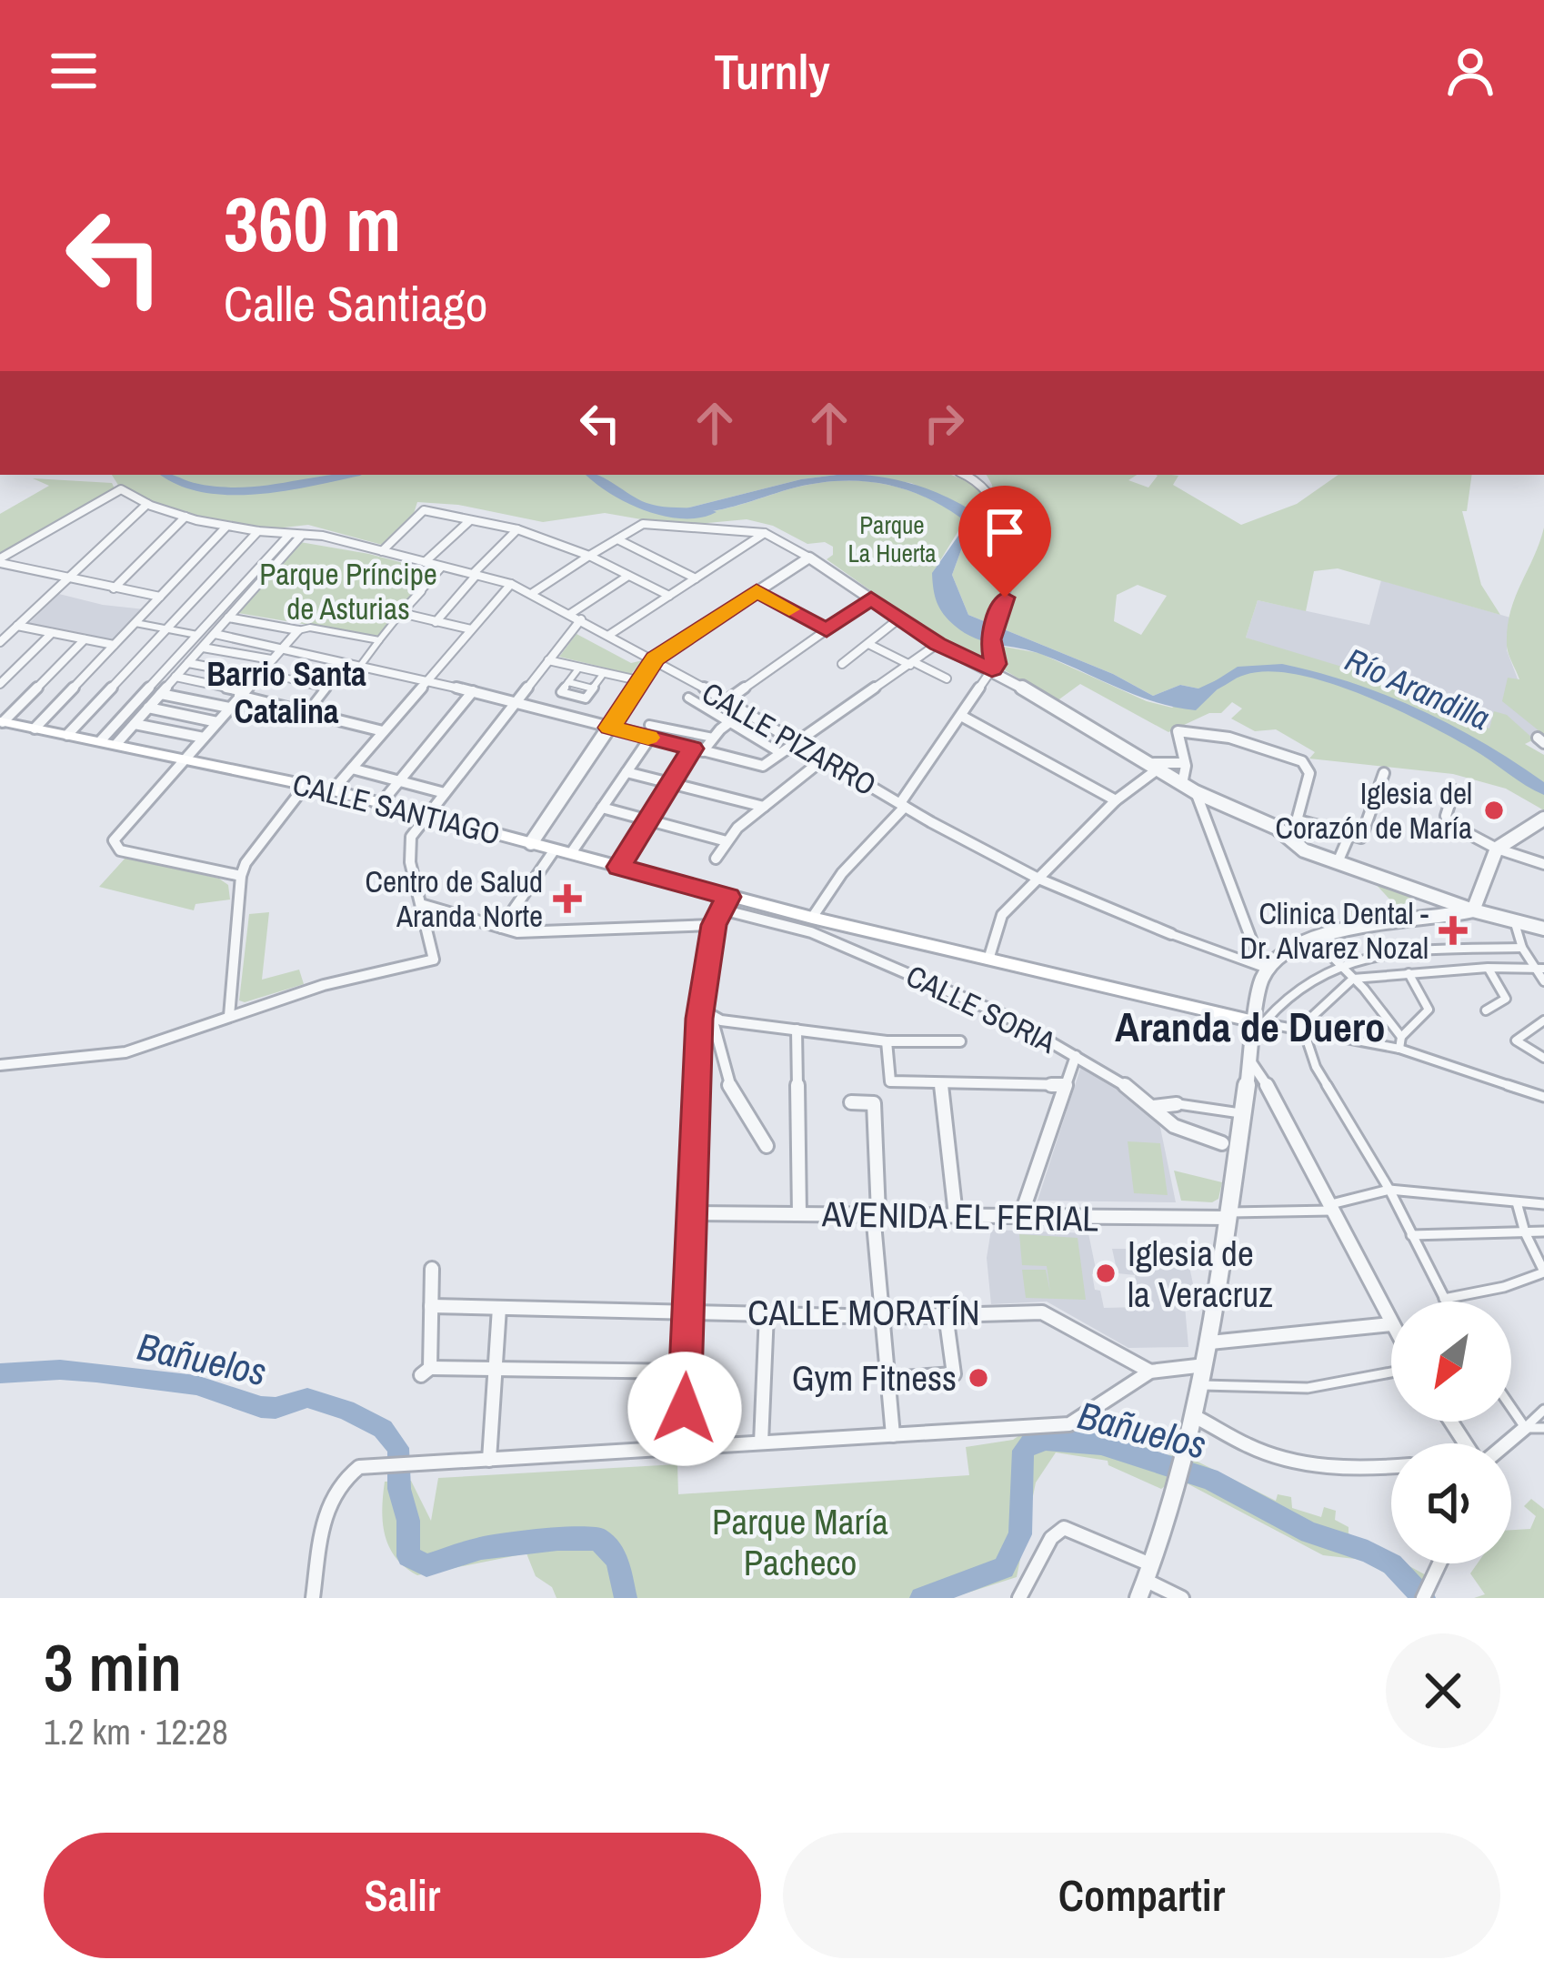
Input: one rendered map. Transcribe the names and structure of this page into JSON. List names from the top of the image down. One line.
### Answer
{"streets":{"main road":["CALLE SANTIAGO"],"street":["CALLE PIZARRO","CALLE SORIA","AVENIDA EL FERIAL","CALLE MORATÍN"]},"crossings":[["CALLE SANTIAGO","CALLE SORIA"]],"districts":["Barrio Santa Catalina","Aranda de Duero"],"water":["Río Arandilla","Bañuelos"],"parks":["Parque La Huerta","Parque Príncipe de Asturias","Parque María Pacheco"],"places":{"other":["Iglesia del Corazón de María","Iglesia de la Veracruz","Gym Fitness"],"health":["Centro de Salud Aranda Norte","Clinica Dental - Dr. Alvarez Nozal"]},"north":"bottom left","page":{"header":"Turnly","turn":["360 m","Calle Santiago"],"heading":["3 min","1.2 km · 12:28"],"buttons":["Salir","Compartir"]}}
